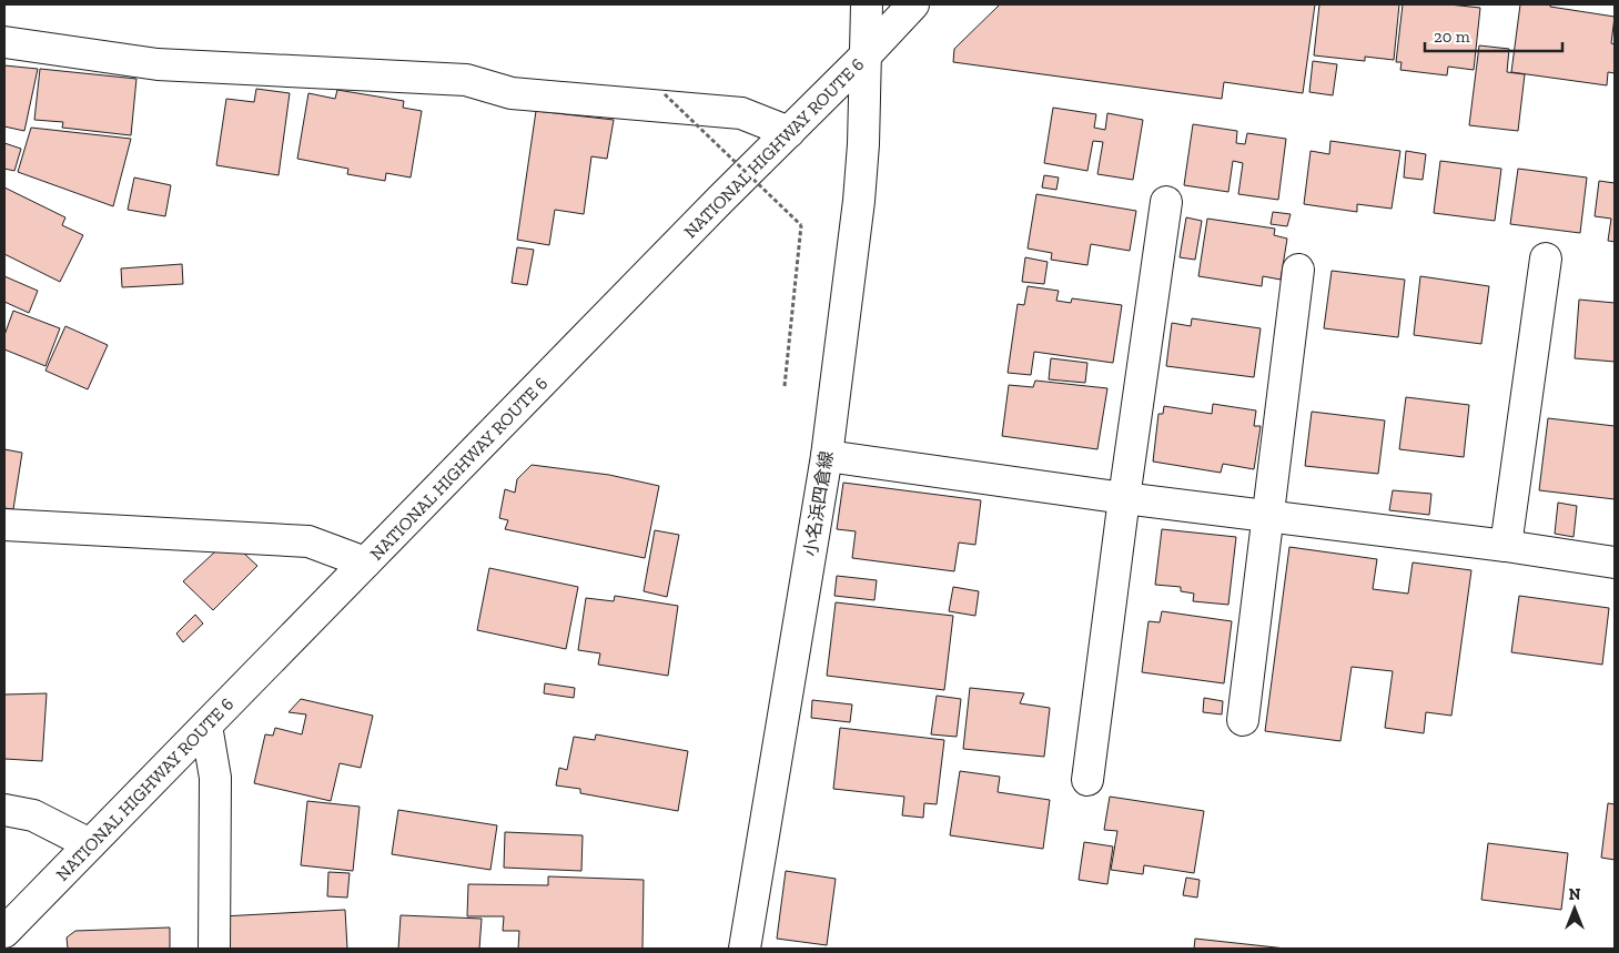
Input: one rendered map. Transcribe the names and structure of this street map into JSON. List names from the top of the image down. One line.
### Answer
{"streets":{"main road":["NATIONAL HIGHWAY ROUTE 6","小名浜四倉線"]},"crossings":[["NATIONAL HIGHWAY ROUTE 6","小名浜四倉線"]],"scale_bar":"20 m","north":"top"}
